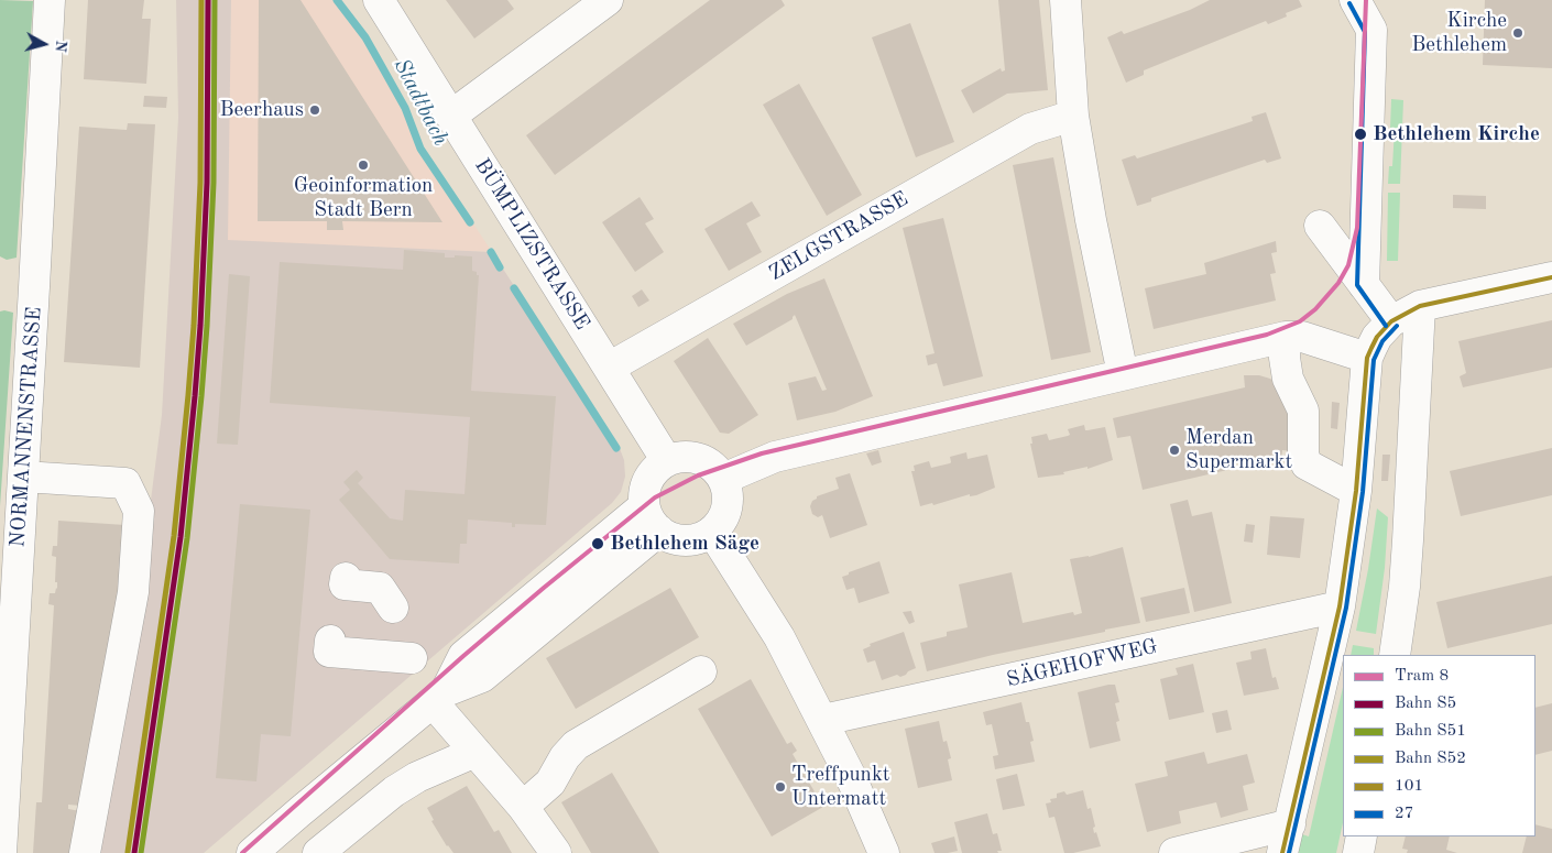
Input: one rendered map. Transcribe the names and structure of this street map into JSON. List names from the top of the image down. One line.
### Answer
{"streets":{"street":["ZELGSTRASSE","BÜMPLIZSTRASSE","NORMANNENSTRASSE","SÄGEHOFWEG"]},"crossings":[["ZELGSTRASSE","BÜMPLIZSTRASSE"]],"water":["Stadtbach"],"places":["Kirche Bethlehem","Beerhaus","Bethlehem Kirche","Geoinformation Stadt Bern","Merdan Supermarkt","Bethlehem Säge","Treffpunkt Untermatt"],"lines":["tram line 8","rail line S5","rail line S51","rail line S52","transit line 27","transit line 101"],"legend":["Tram 8","Bahn S5","Bahn S51","Bahn S52","101","27"],"north":"right"}
